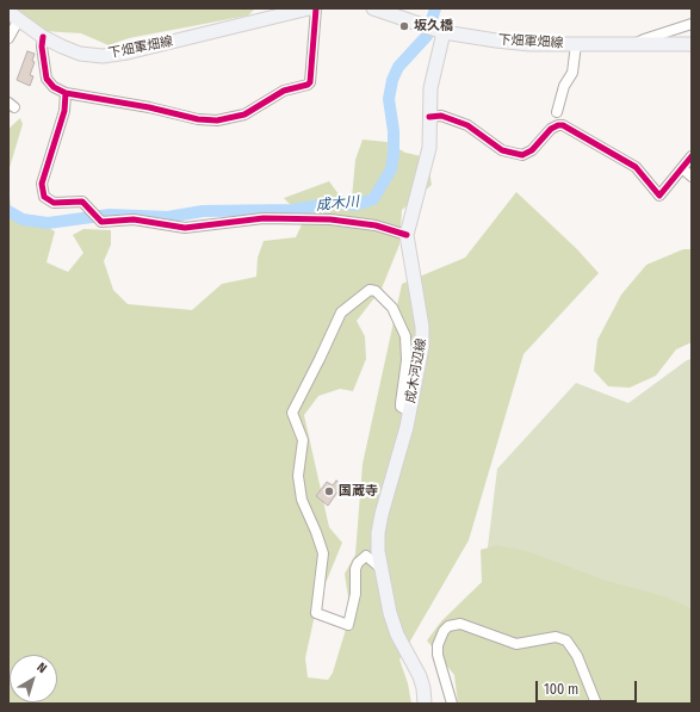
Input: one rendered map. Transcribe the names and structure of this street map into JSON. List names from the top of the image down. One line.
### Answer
{"streets":{"main road":["下畑軍畑線","成木河辺線"]},"crossings":[["下畑軍畑線","成木河辺線"]],"water":["成木川"],"places":["坂久橋","国蔵寺"],"scale_bar":"100 m","north":"top right"}
